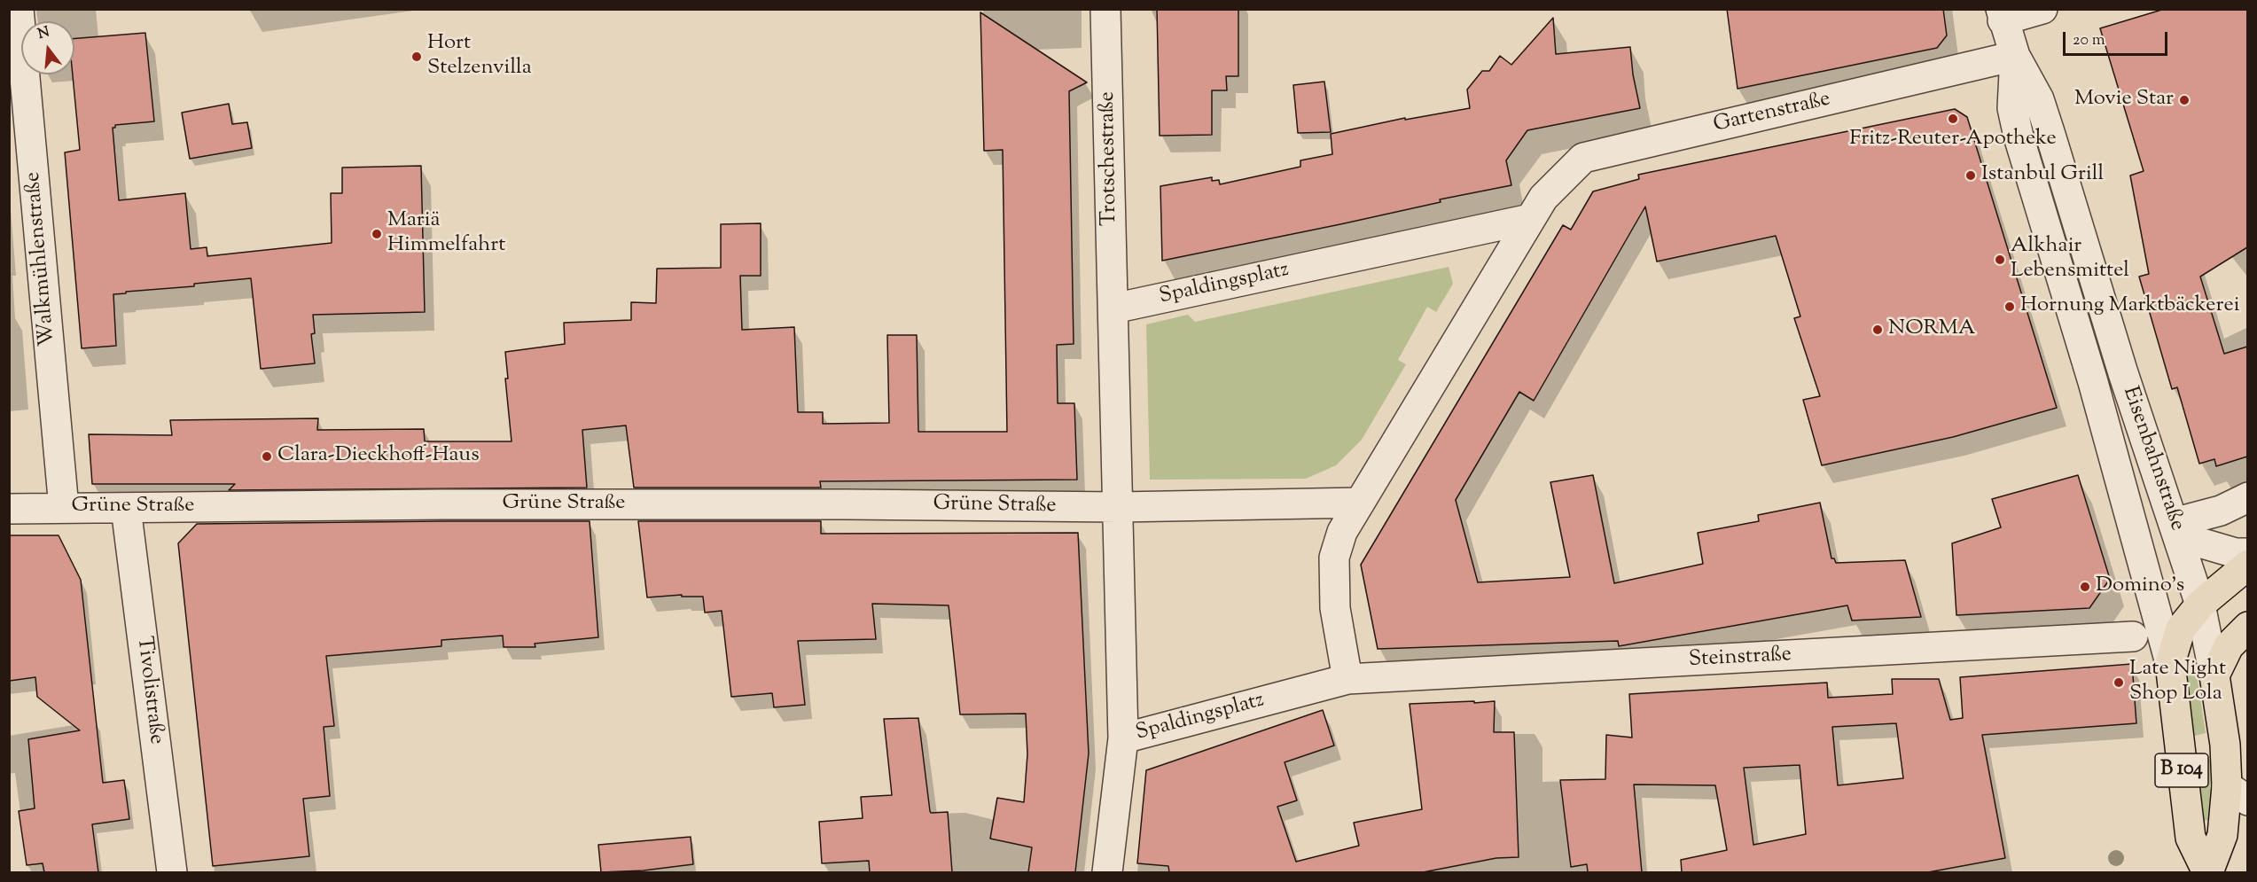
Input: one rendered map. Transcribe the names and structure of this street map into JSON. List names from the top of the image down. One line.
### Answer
{"streets":{"main road":["B 104"],"street":["Gartenstraße","Trotschestraße","Walkmühlenstraße","Spaldingsplatz","Eisenbahnstraße","Grüne Straße","Steinstraße","Tivolistraße"]},"crossings":[["Gartenstraße","Spaldingsplatz"],["Gartenstraße","Eisenbahnstraße"],["Trotschestraße","Spaldingsplatz"],["Walkmühlenstraße","Grüne Straße"],["Spaldingsplatz","Grüne Straße"],["Spaldingsplatz","Steinstraße"],["Eisenbahnstraße","B 104"],["Grüne Straße","Tivolistraße"]],"places":["Hort Stelzenvilla","Movie Star","Fritz-Reuter-Apotheke","Istanbul Grill","Mariä Himmelfahrt","Alkhair Lebensmittel","Hornung Marktbäckerei","NORMA","Clara-Dieckhoff-Haus","Domino's","Late Night Shop Lola"],"scale_bar":"20 m","north":"top"}
